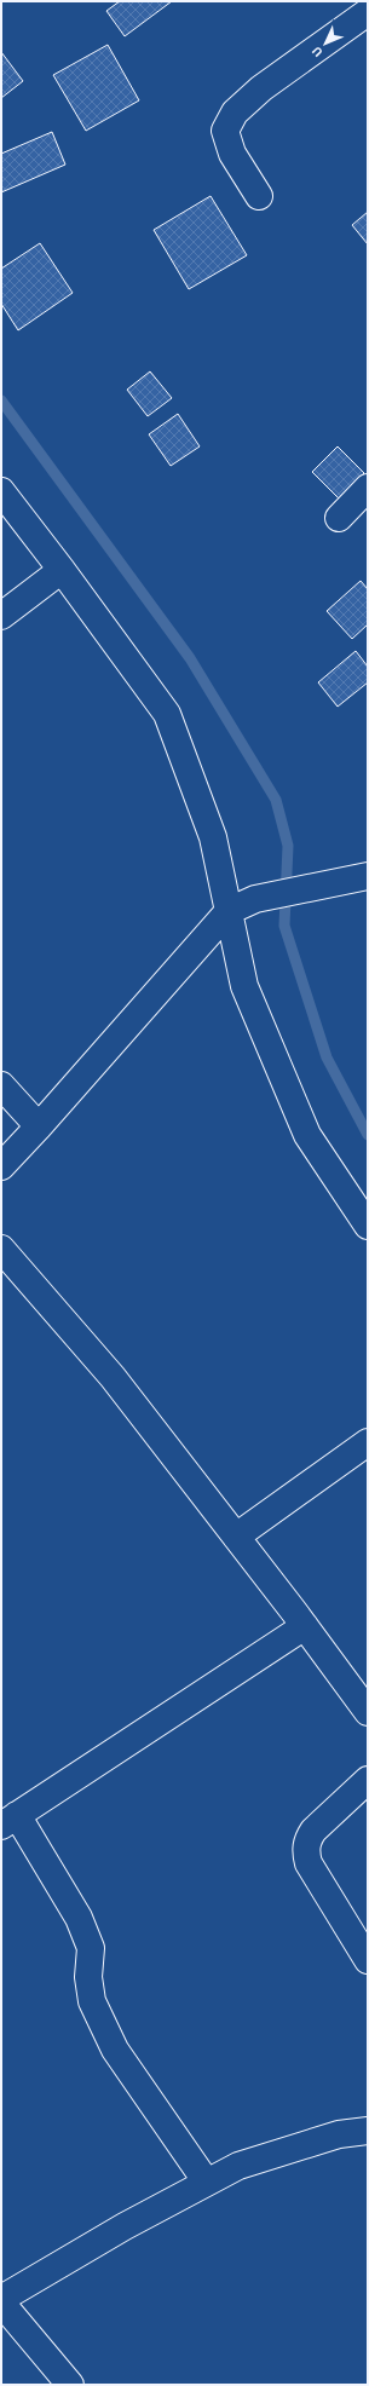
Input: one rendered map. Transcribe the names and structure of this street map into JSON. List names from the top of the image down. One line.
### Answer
{"north":"bottom left"}
